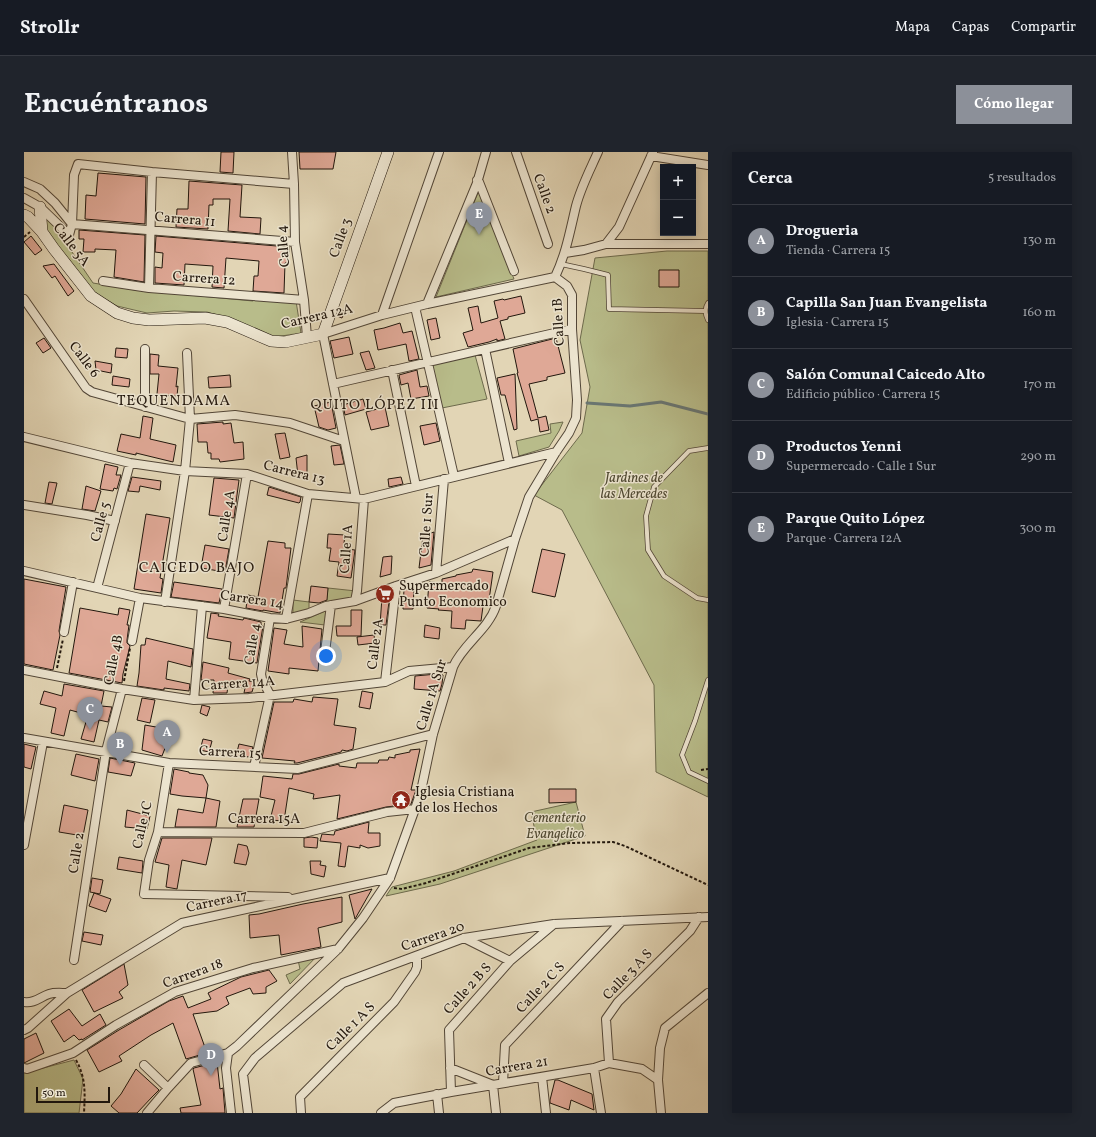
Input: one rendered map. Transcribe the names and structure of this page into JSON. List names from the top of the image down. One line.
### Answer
{"streets":{"street":["Calle 2","Carrera 11","Calle 3","Calle 5A","Calle 4","Carrera 12","Carrera 12A","Calle 1B","Calle 6","Carrera 13","Calle 4A","Calle 5","Calle 1 Sur","Calle 1A","Carrera 14","Calle 2A","Calle 4B","Carrera 14A","Calle 1A Sur","Carrera 15","Carrera 15A","Calle 1C","Carrera 17","Carrera 20","Carrera 18","Calle 3 A S","Calle 2 C S","Calle 2 B S","Calle 1 A S","Carrera 21"]},"crossings":[["Calle 2","Calle 4B"],["Calle 2","Carrera 15"],["Carrera 11","Calle 4"],["Calle 3","Carrera 12A"],["Calle 3","Calle 1A"],["Calle 5A","Carrera 12A"],["Calle 4","Carrera 12"],["Calle 4","Carrera 12A"],["Calle 4","Carrera 14"],["Calle 4","Carrera 14A"],["Carrera 12A","Calle 1B"],["Carrera 12A","Calle 1A"],["Calle 1B","Carrera 13"],["Calle 1B","Calle 1A Sur"],["Carrera 13","Calle 4A"],["Carrera 13","Calle 5"],["Carrera 13","Calle 1 Sur"],["Carrera 13","Calle 1A"],["Carrera 13","Calle 1A Sur"],["Calle 4A","Carrera 14"],["Calle 5","Carrera 14"],["Calle 1 Sur","Carrera 14"],["Calle 1A","Carrera 14"],["Carrera 14","Calle 2A"],["Carrera 14","Calle 4B"],["Carrera 14","Calle 1A Sur"],["Calle 2A","Carrera 14A"],["Calle 4B","Carrera 14A"],["Calle 4B","Carrera 15"],["Carrera 14A","Calle 1A Sur"],["Calle 1A Sur","Carrera 15"],["Calle 1A Sur","Carrera 15A"],["Calle 1A Sur","Carrera 17"],["Calle 1A Sur","Carrera 18"],["Carrera 15","Calle 1C"],["Carrera 15A","Calle 1C"],["Calle 1C","Carrera 17"],["Carrera 20","Calle 3 A S"],["Carrera 20","Calle 2 C S"],["Carrera 20","Calle 2 B S"],["Carrera 20","Calle 1 A S"],["Calle 3 A S","Carrera 21"],["Calle 2 C S","Carrera 21"],["Calle 2 B S","Carrera 21"]],"districts":["TEQUENDAMA","QUITO LÓPEZ III","CAICEDO BAJO"],"parks":["Jardines de las Mercedes","Cementerio Evangelico"],"places":{"supermarket":["Supermercado Punto Economico"],"temple":["Iglesia Cristiana de los Hechos"]},"scale_bar":"50 m","page":{"header":"Strollr","nav":["Mapa","Capas","Compartir"],"title":"Encuéntranos","buttons":"Cómo llegar","heading":["Cerca","5 resultados"],"map_buttons":["+","−"],"pins":["E","C","A","B","D"],"list":[{"mark":"A","name":"Drogueria","note":"Tienda · Carrera 15","value":"130 m"},{"mark":"B","name":"Capilla San Juan Evangelista","note":"Iglesia · Carrera 15","value":"160 m"},{"mark":"C","name":"Salón Comunal Caicedo Alto","note":"Edificio público · Carrera 15","value":"170 m"},{"mark":"D","name":"Productos Yenni","note":"Supermercado · Calle 1 Sur","value":"290 m"},{"mark":"E","name":"Parque Quito López","note":"Parque · Carrera 12A","value":"300 m"}],"scale":"50 m"}}
